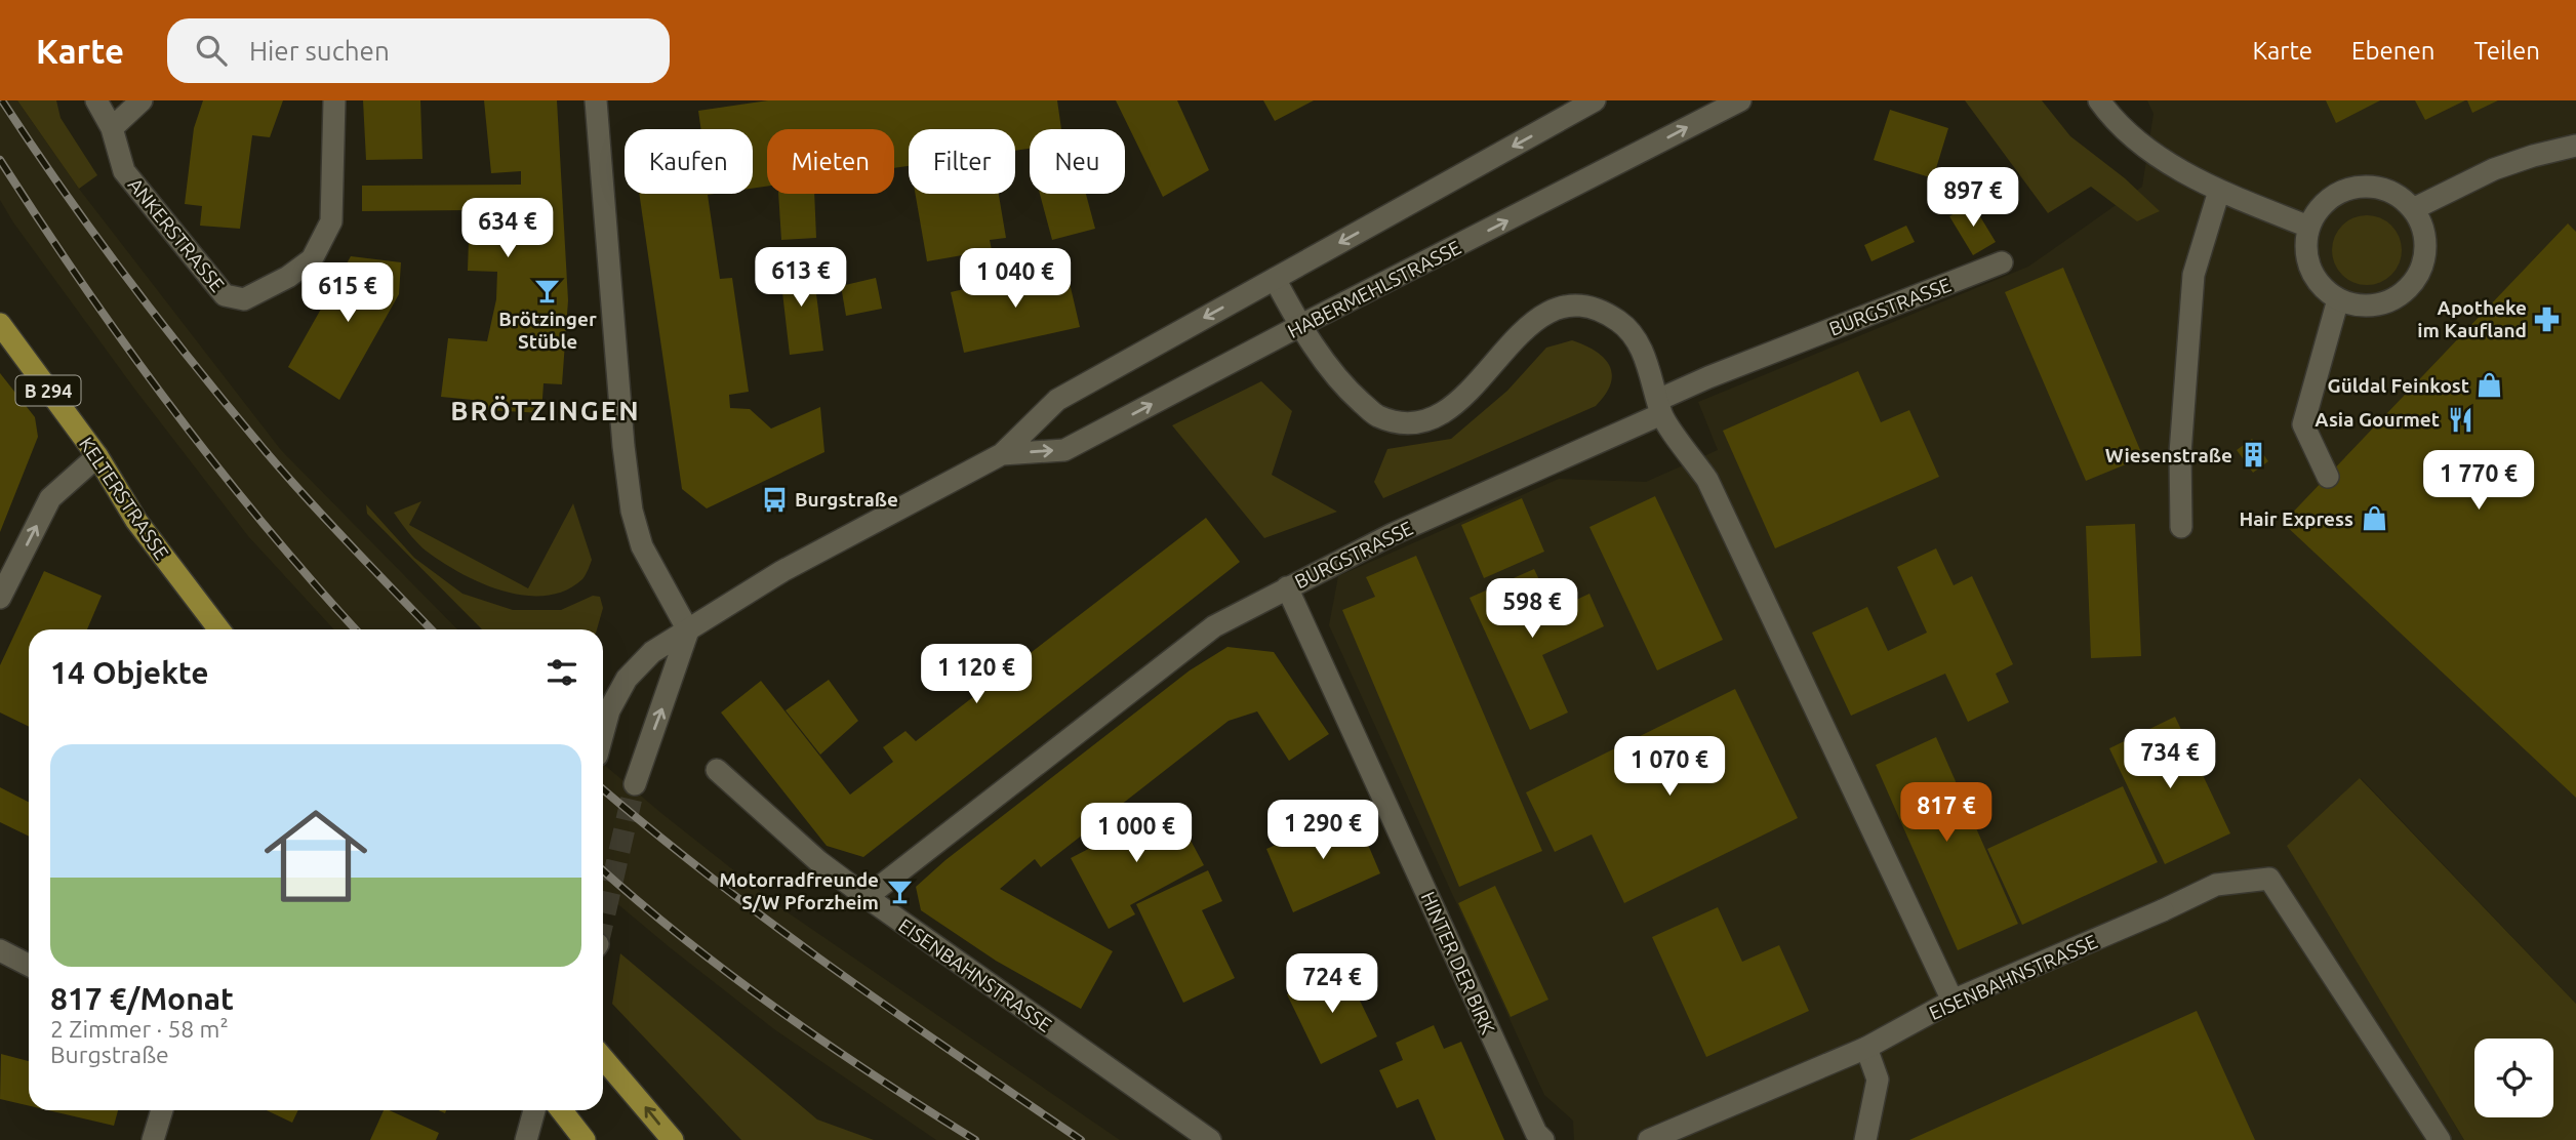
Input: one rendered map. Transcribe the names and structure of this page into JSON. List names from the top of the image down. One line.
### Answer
{"streets":{"main road":["B 294","KELTERSTRASSE"],"street":["ANKERSTRASSE","HABERMEHLSTRASSE","BURGSTRASSE","HINTER DER BIRK","EISENBAHNSTRASSE"]},"crossings":[["BURGSTRASSE","HINTER DER BIRK"],["BURGSTRASSE","EISENBAHNSTRASSE"]],"districts":["BRÖTZINGEN"],"places":{"bar":["Brötzinger Stüble","Motorradfreunde S/W Pforzheim"],"pharmacy":["Apotheke im Kaufland"],"shop":["Güldal Feinkost","Hair Express"],"restaurant":["Asia Gourmet"],"building":["Wiesenstraße"],"bus stop":["Burgstraße"]},"page":{"header":"Karte","search":"Hier suchen","nav":["Karte","Ebenen","Teilen"],"chip":["Kaufen","Mieten","Filter","Neu"],"price":["897 €","634 €","613 €","1 040 €","615 €","1 770 €","598 €","1 120 €","734 €","1 070 €","817 €","1 290 €","1 000 €","724 €"],"heading":"14 Objekte","list":[{"name":"817 €/Monat","note":"2 Zimmer · 58 m² · Burgstraße"}]}}
